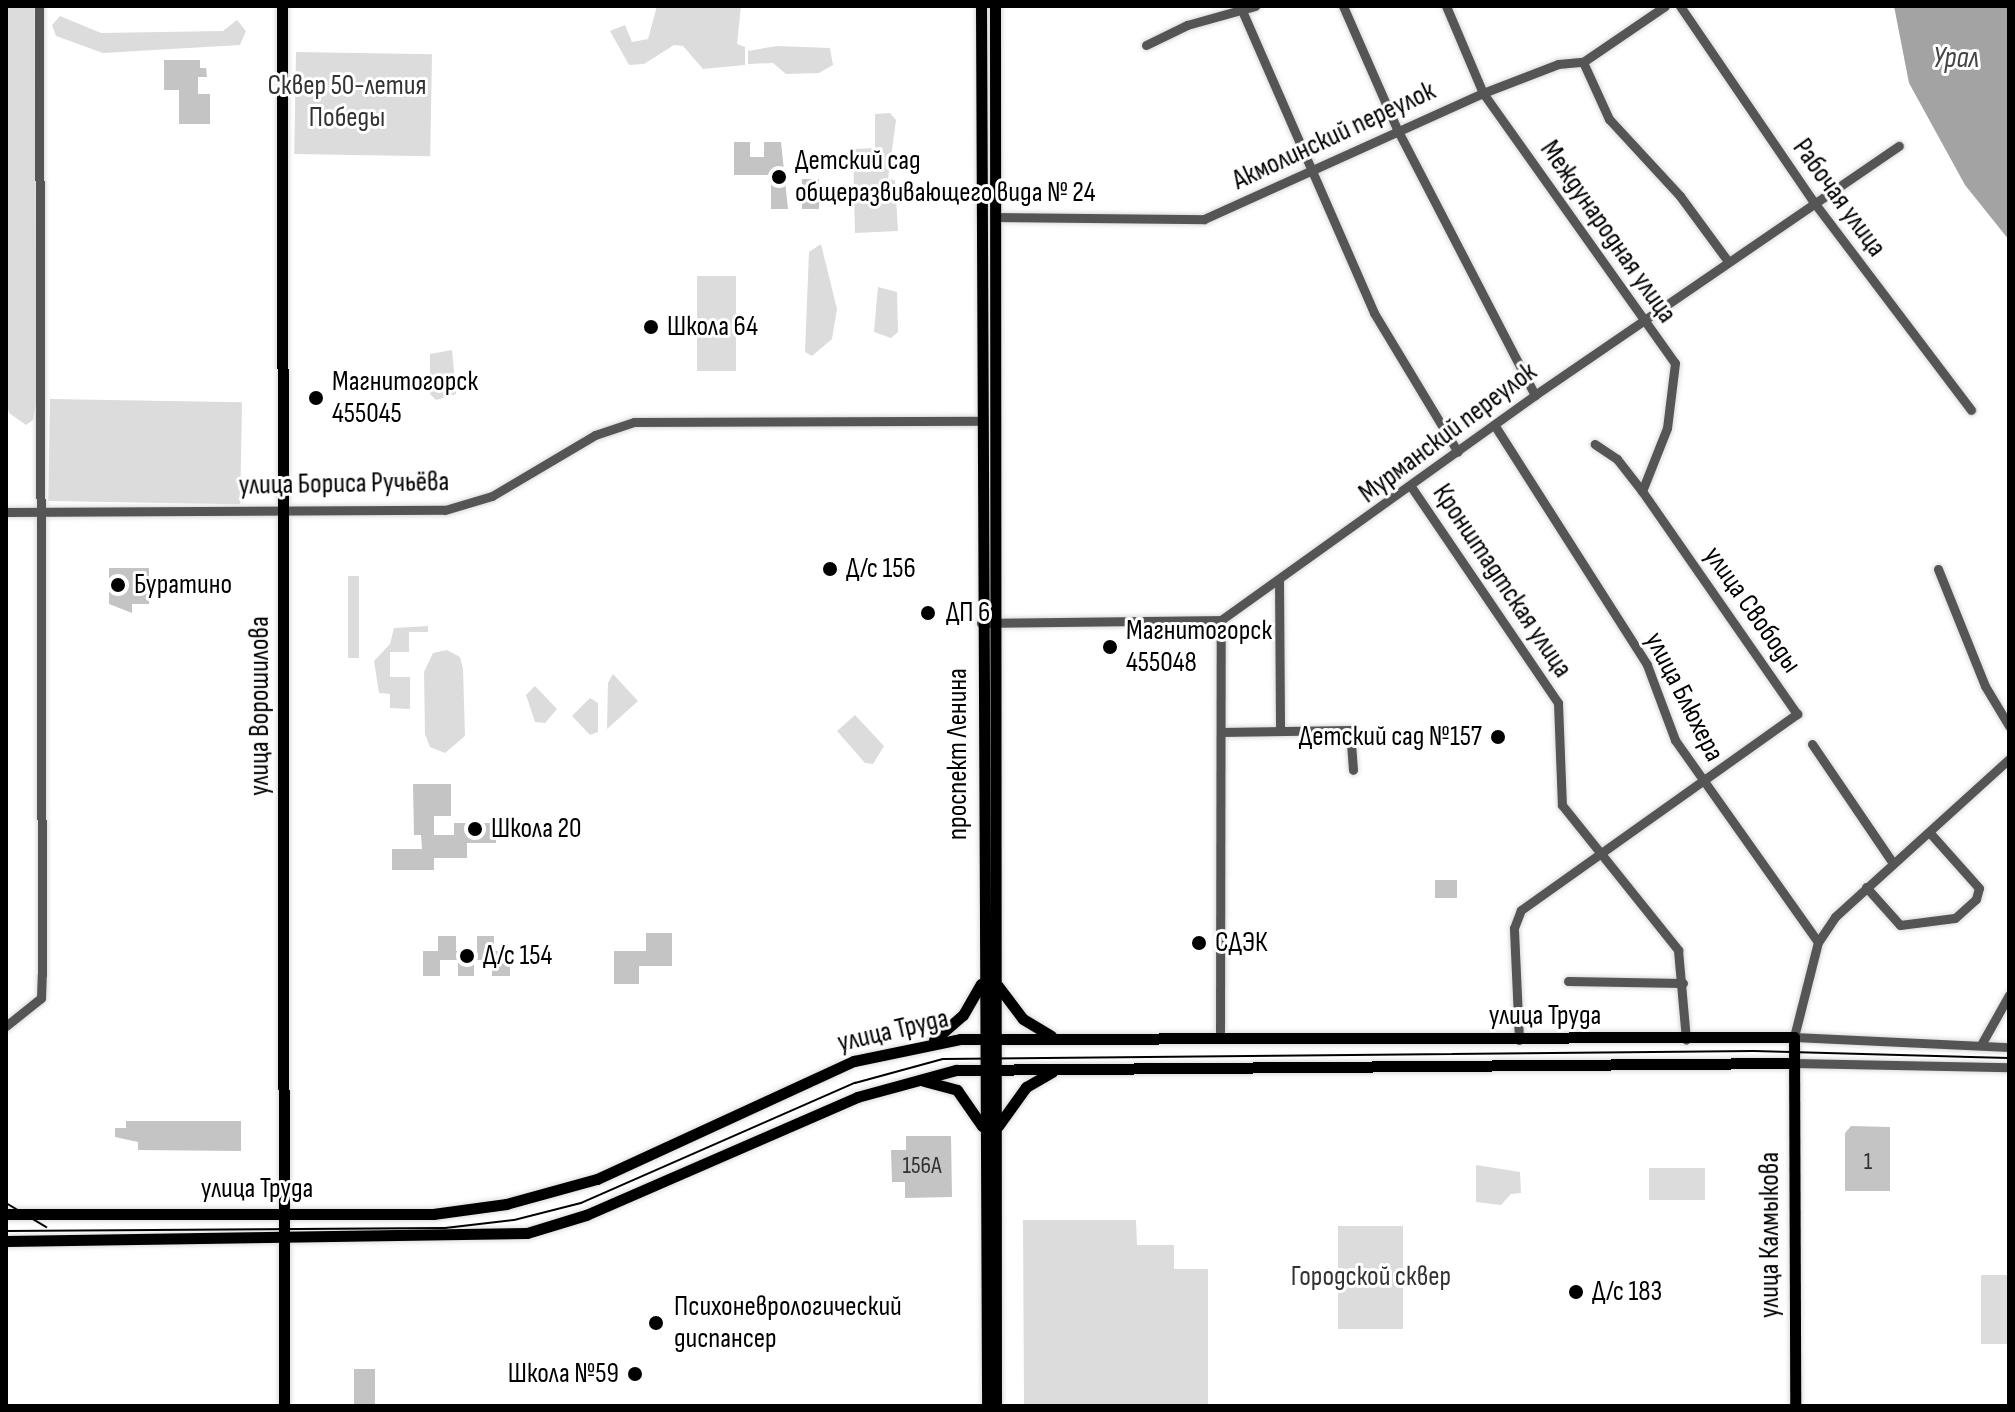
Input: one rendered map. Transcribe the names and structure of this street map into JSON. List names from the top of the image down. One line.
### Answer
{"streets":{"main road":["улица Бориса Ручьёва","улица Ворошилова","проспект Ленина","улица Труда","улица Калмыкова"],"street":["Акмолинский переулок","Рабочая улица","Международная улица","Мурманский переулок","Кронштадтская улица","улица Свободы","улица Блюхера"]},"crossings":[["Акмолинский переулок","Международная улица"],["Акмолинский переулок","проспект Ленина"],["Рабочая улица","Мурманский переулок"],["Международная улица","Мурманский переулок"],["Международная улица","улица Свободы"],["Мурманский переулок","Кронштадтская улица"],["Мурманский переулок","улица Блюхера"],["улица Бориса Ручьёва","улица Ворошилова"],["улица Бориса Ручьёва","проспект Ленина"],["Кронштадтская улица","улица Труда"],["улица Свободы","улица Блюхера"],["улица Ворошилова","улица Труда"],["проспект Ленина","улица Труда"],["улица Труда","улица Калмыкова"]],"water":["Урал"],"parks":["Сквер 50-летия Победы","Городской сквер"],"places":["Детский сад общеразвивающего вида № 24","Школа 64","Магнитогорск 455045","Д/с 156","Буратино","ДП 6","Магнитогорск 455048","Детский сад №157","Школа 20","СДЭК","Д/с 154","Д/с 183","Психоневрологический диспансер","Школа №59"],"house_numbers":["1","156А"]}
